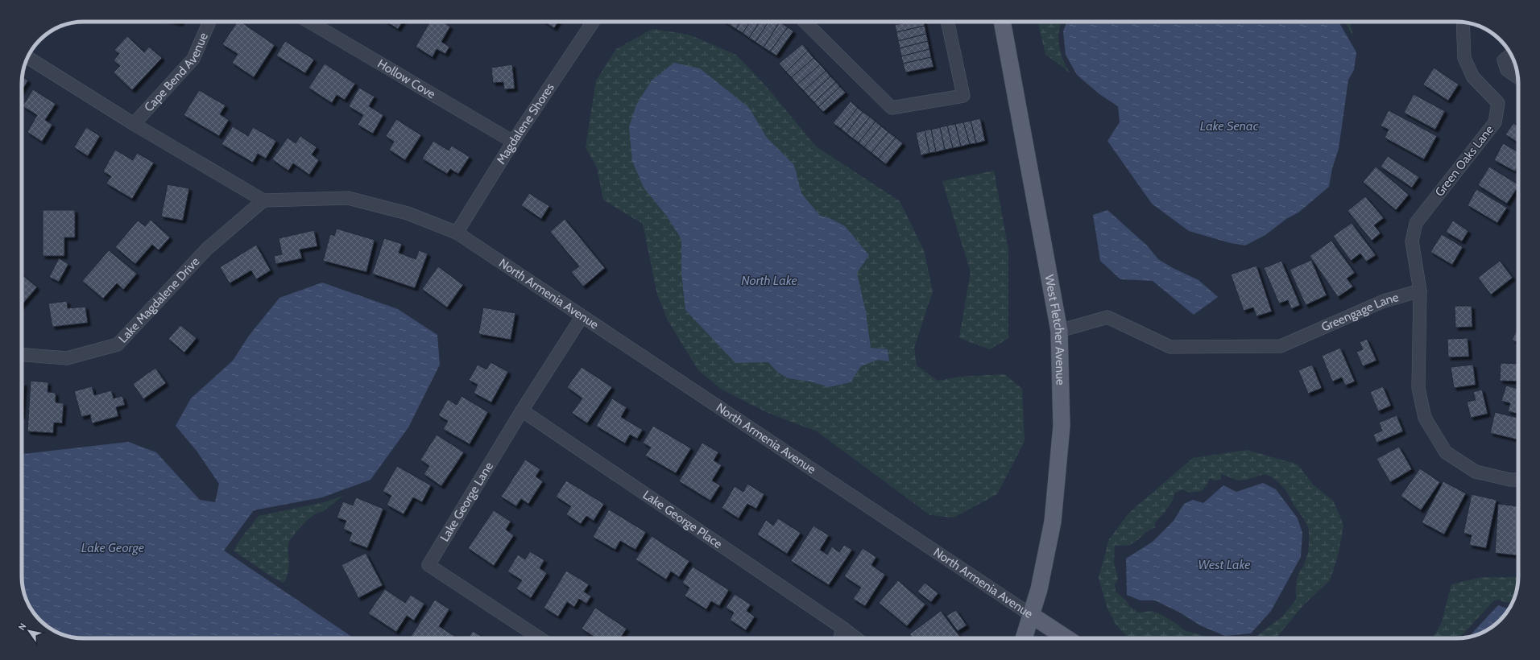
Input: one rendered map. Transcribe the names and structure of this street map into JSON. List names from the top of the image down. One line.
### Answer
{"streets":{"main road":["North Armenia Avenue","West Fletcher Avenue"],"street":["Cape Bend Avenue","Hollow Cove","Magdalene Shores","Green Oaks Lane","Lake Magdalene Drive","Greengage Lane","Lake George Lane","Lake George Place"]},"crossings":[["Hollow Cove","Magdalene Shores"],["Magdalene Shores","North Armenia Avenue"],["Green Oaks Lane","Greengage Lane"],["North Armenia Avenue","West Fletcher Avenue"],["North Armenia Avenue","Lake George Lane"],["Greengage Lane","West Fletcher Avenue"],["Lake George Lane","Lake George Place"]],"water":["Lake Senac","North Lake","Lake George","West Lake"],"north":"top left"}
